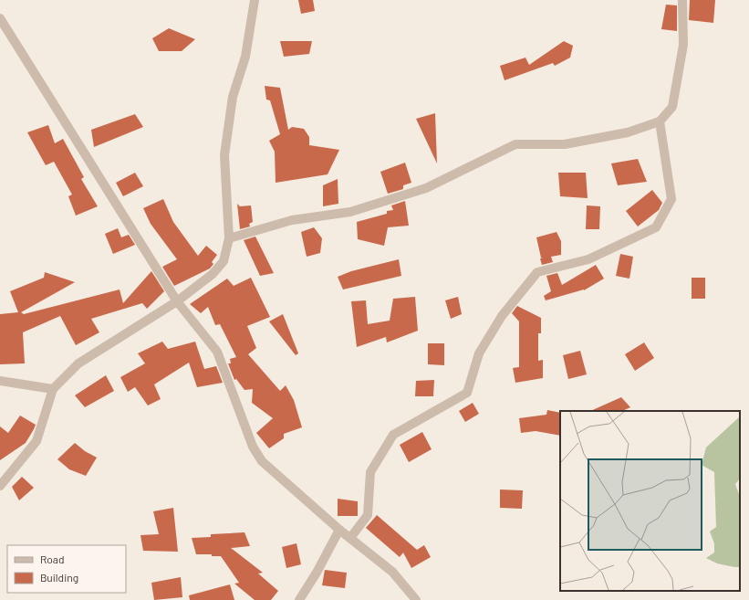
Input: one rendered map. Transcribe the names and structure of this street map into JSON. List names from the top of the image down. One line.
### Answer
{"legend":["Road","Building"]}
